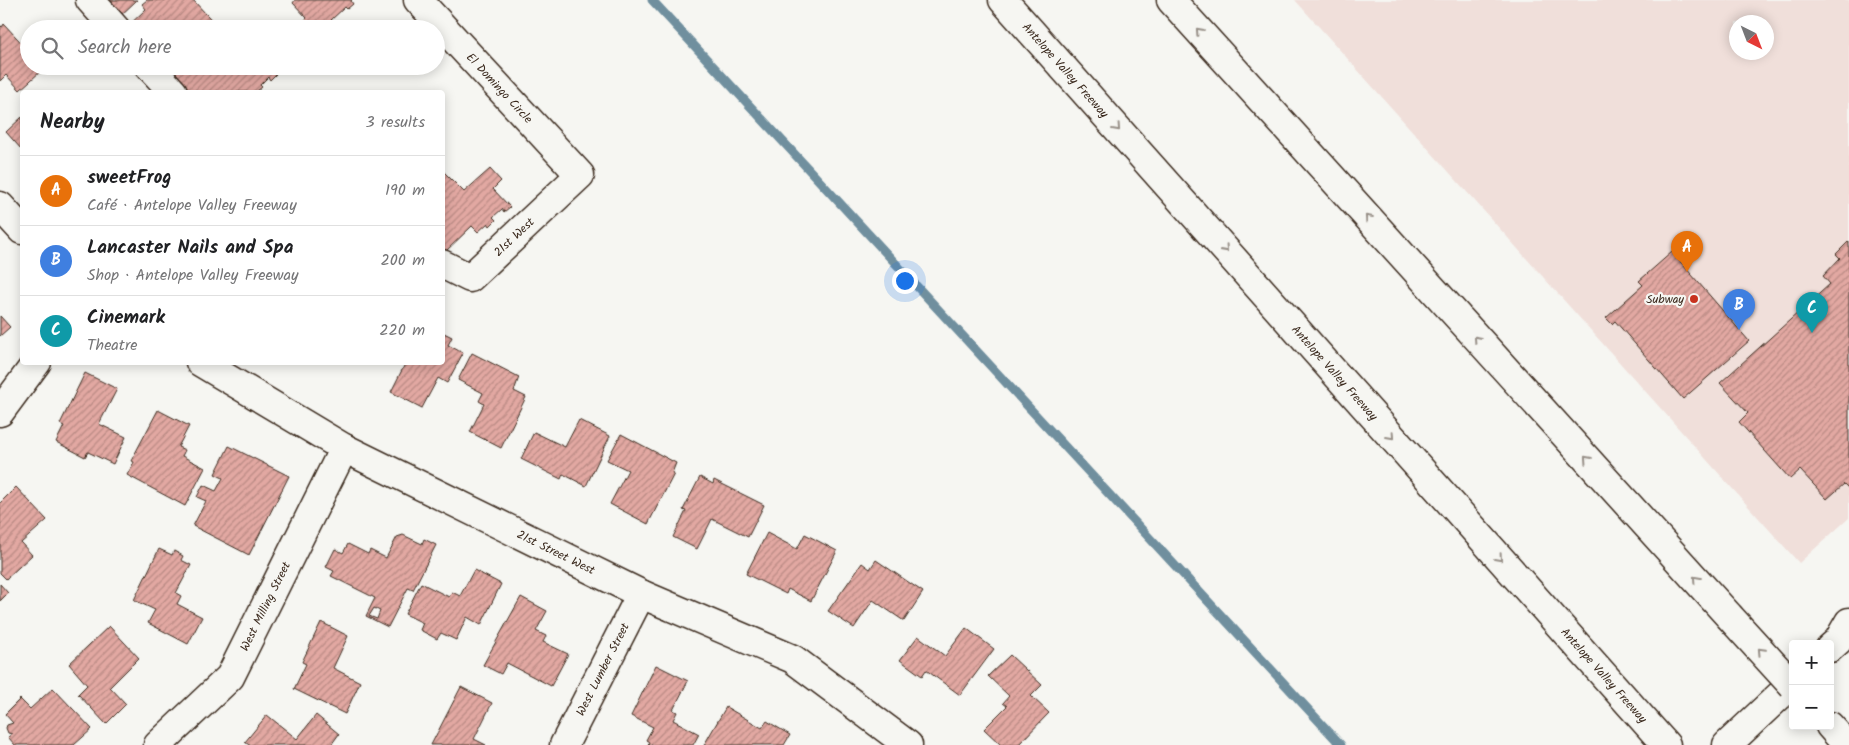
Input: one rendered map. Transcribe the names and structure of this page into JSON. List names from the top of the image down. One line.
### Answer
{"streets":{"main road":["Antelope Valley Freeway","El Domingo Circle","21st West","21st Street West","West Milling Street","West Lumber Street"]},"crossings":[["El Domingo Circle","21st West"],["21st Street West","West Milling Street"],["21st Street West","West Lumber Street"]],"places":["Subway"],"north":"bottom right","page":{"search":"Search here","heading":["Nearby","3 results"],"list":[{"mark":"A","name":"sweetFrog","note":"Café · Antelope Valley Freeway","value":"190 m"},{"mark":"B","name":"Lancaster Nails and Spa","note":"Shop · Antelope Valley Freeway","value":"200 m"},{"mark":"C","name":"Cinemark","note":"Theatre","value":"220 m"}],"pins":["A","B","C"],"map_buttons":["+","−"]}}
